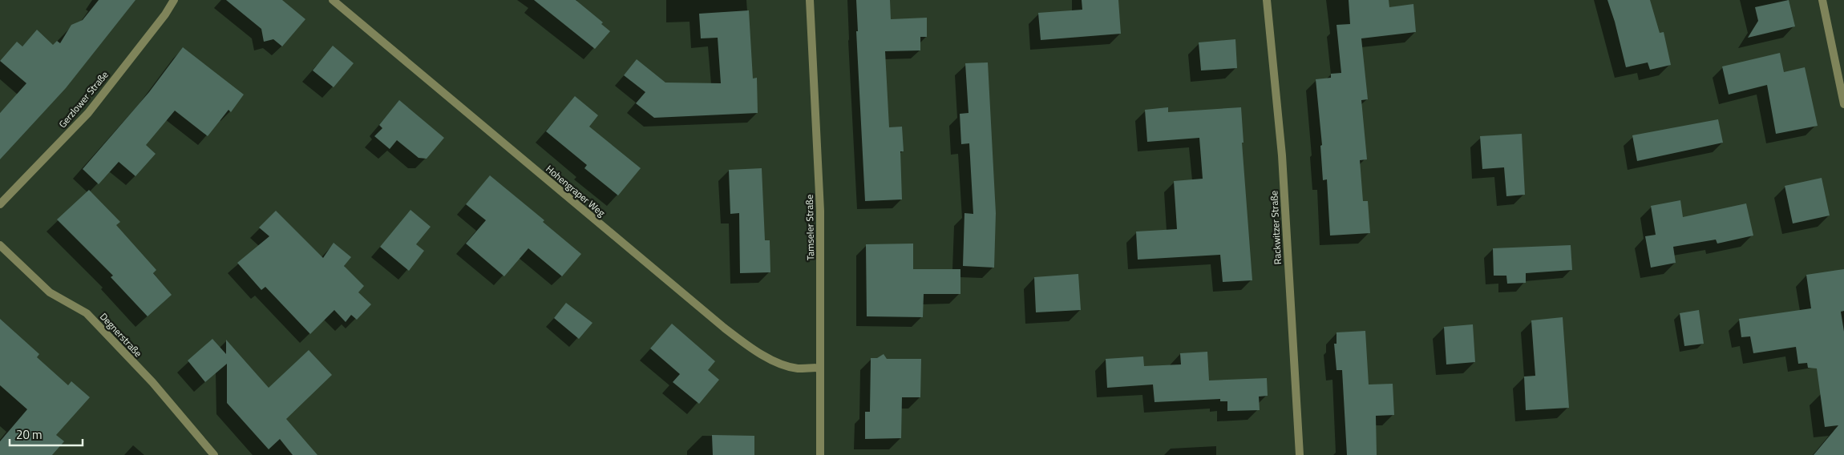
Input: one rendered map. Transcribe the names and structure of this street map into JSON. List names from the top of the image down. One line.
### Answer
{"streets":{"street":["Gerzlower Straße","Hohengraper Weg","Tamseler Straße","Rackwitzer Straße","Degnerstraße"]},"crossings":[["Hohengraper Weg","Tamseler Straße"]],"scale_bar":"20 m"}
